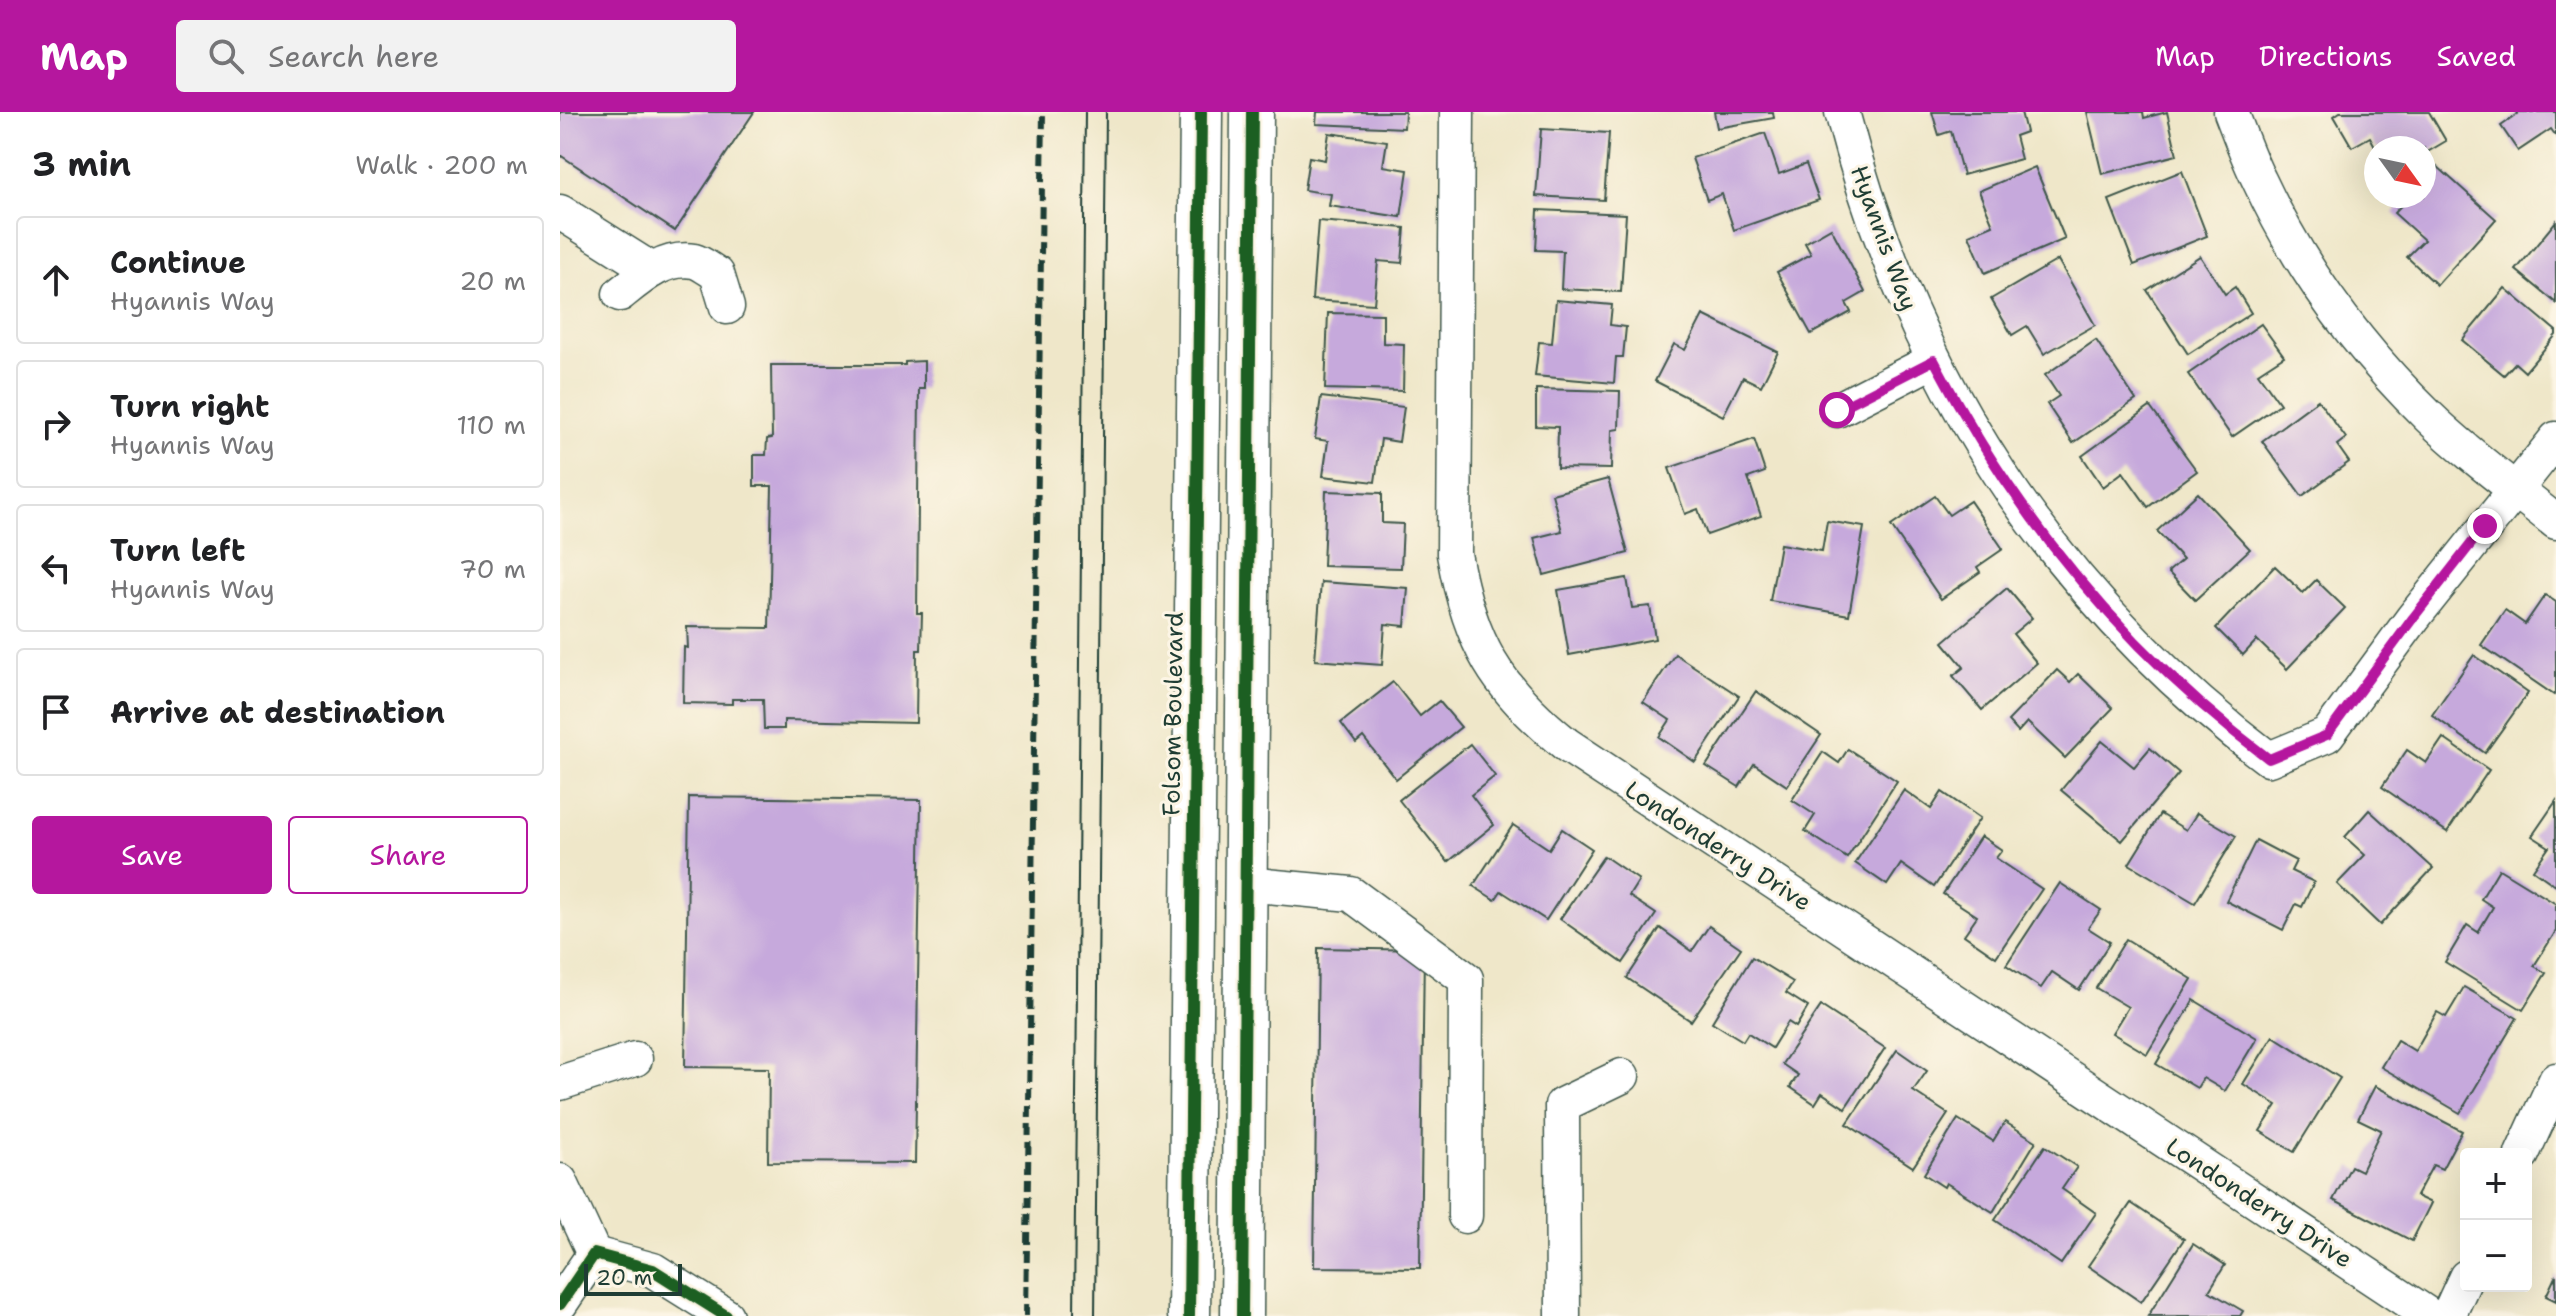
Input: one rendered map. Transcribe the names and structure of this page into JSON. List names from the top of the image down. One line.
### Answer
{"streets":{"main road":["Folsom Boulevard"],"street":["Hyannis Way","Londonderry Drive"]},"scale_bar":"20 m","north":"bottom right","page":{"header":"Map","search":"Search here","nav":["Map","Directions","Saved"],"heading":["3 min","Walk · 200 m"],"list":[["Continue","Hyannis Way","20 m"],["Turn right","Hyannis Way","110 m"],["Turn left","Hyannis Way","70 m"],"Arrive at destination"],"buttons":["Save","Share"],"map_buttons":["+","−"],"scale":"20 m"}}
